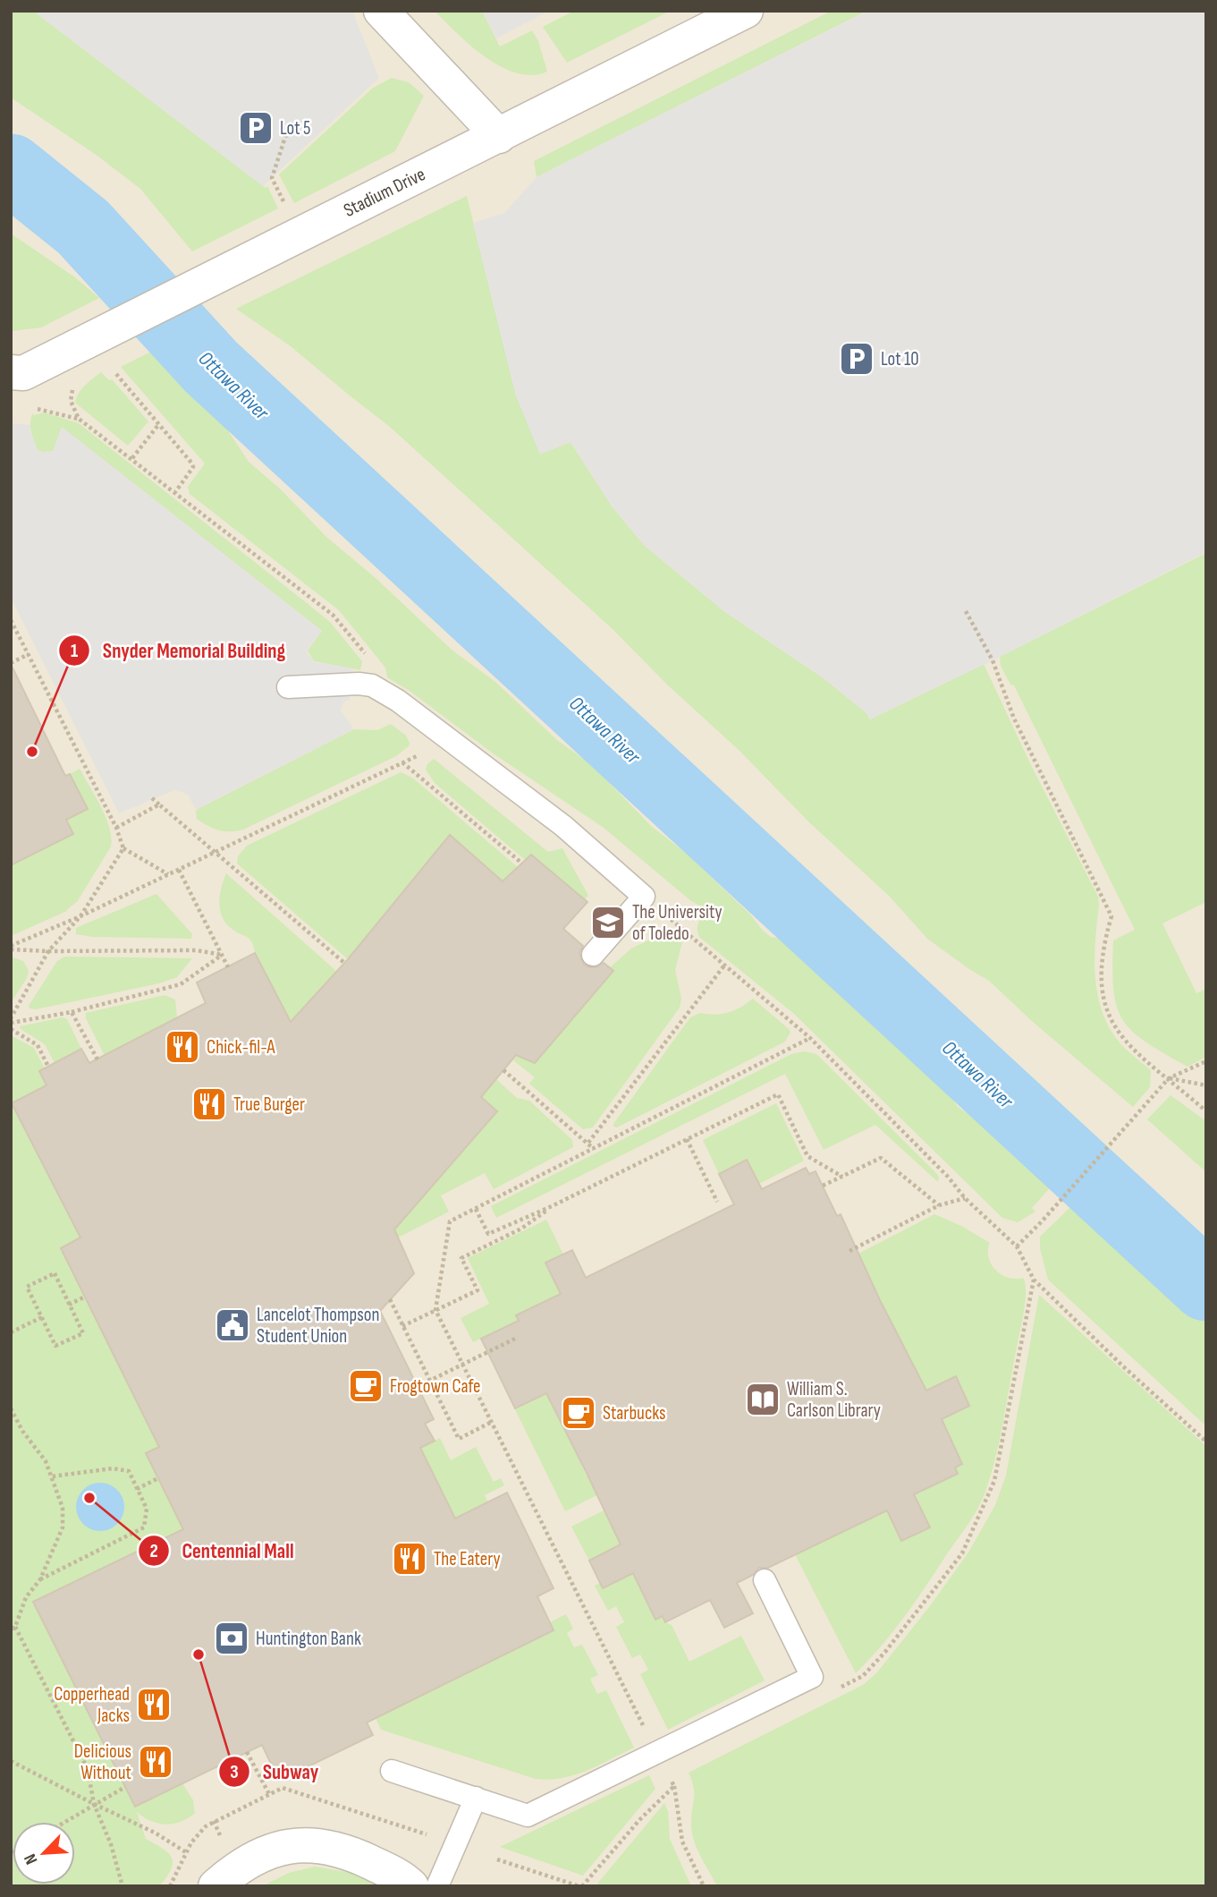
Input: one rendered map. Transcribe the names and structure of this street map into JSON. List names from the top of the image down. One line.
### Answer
{"streets":{"street":["Stadium Drive"]},"water":["Ottawa River"],"places":{"parking":["Lot 5","Lot 10"],"other":["Snyder Memorial Building","Centennial Mall","Subway"],"school or university":["The University of Toledo"],"restaurant":["Chick-fil-A","True Burger","The Eatery","Copperhead Jacks","Delicious Without"],"public building":["Lancelot Thompson Student Union"],"cafe":["Frogtown Cafe","Starbucks"],"library":["William S. Carlson Library"],"bank":["Huntington Bank"]},"north":"bottom left"}
